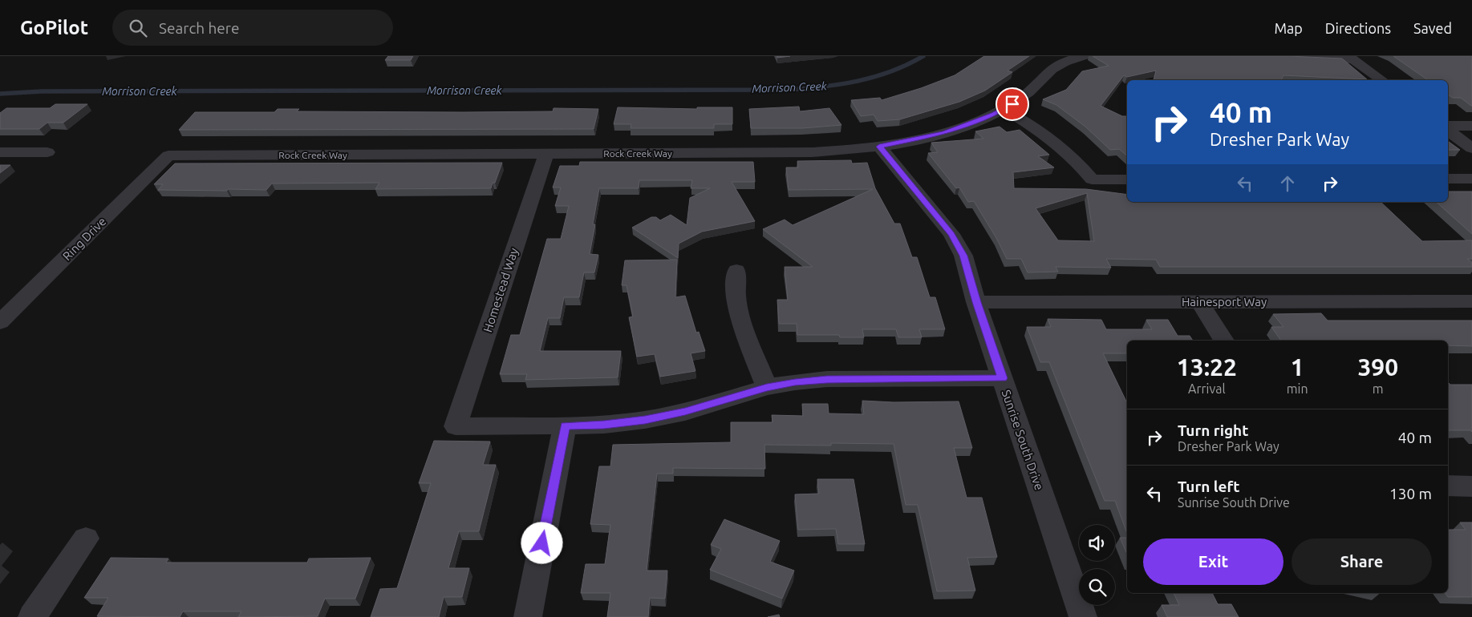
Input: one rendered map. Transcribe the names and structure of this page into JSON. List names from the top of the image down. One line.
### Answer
{"streets":{"street":["Rock Creek Way","Ring Drive","Homestead Way","Hainesport Way","Sunrise South Drive"]},"crossings":[["Rock Creek Way","Ring Drive"],["Rock Creek Way","Homestead Way"],["Rock Creek Way","Sunrise South Drive"],["Hainesport Way","Sunrise South Drive"]],"water":["Morrison Creek"],"page":{"header":"GoPilot","search":"Search here","nav":["Map","Directions","Saved"],"turn":["40 m","Dresher Park Way"],"eta":["13:22","Arrival","1","min","390","m"],"list":[{"name":"Turn right","note":"Dresher Park Way","value":"40 m"},{"name":"Turn left","note":"Sunrise South Drive","value":"130 m"}],"buttons":["Exit","Share"]}}
